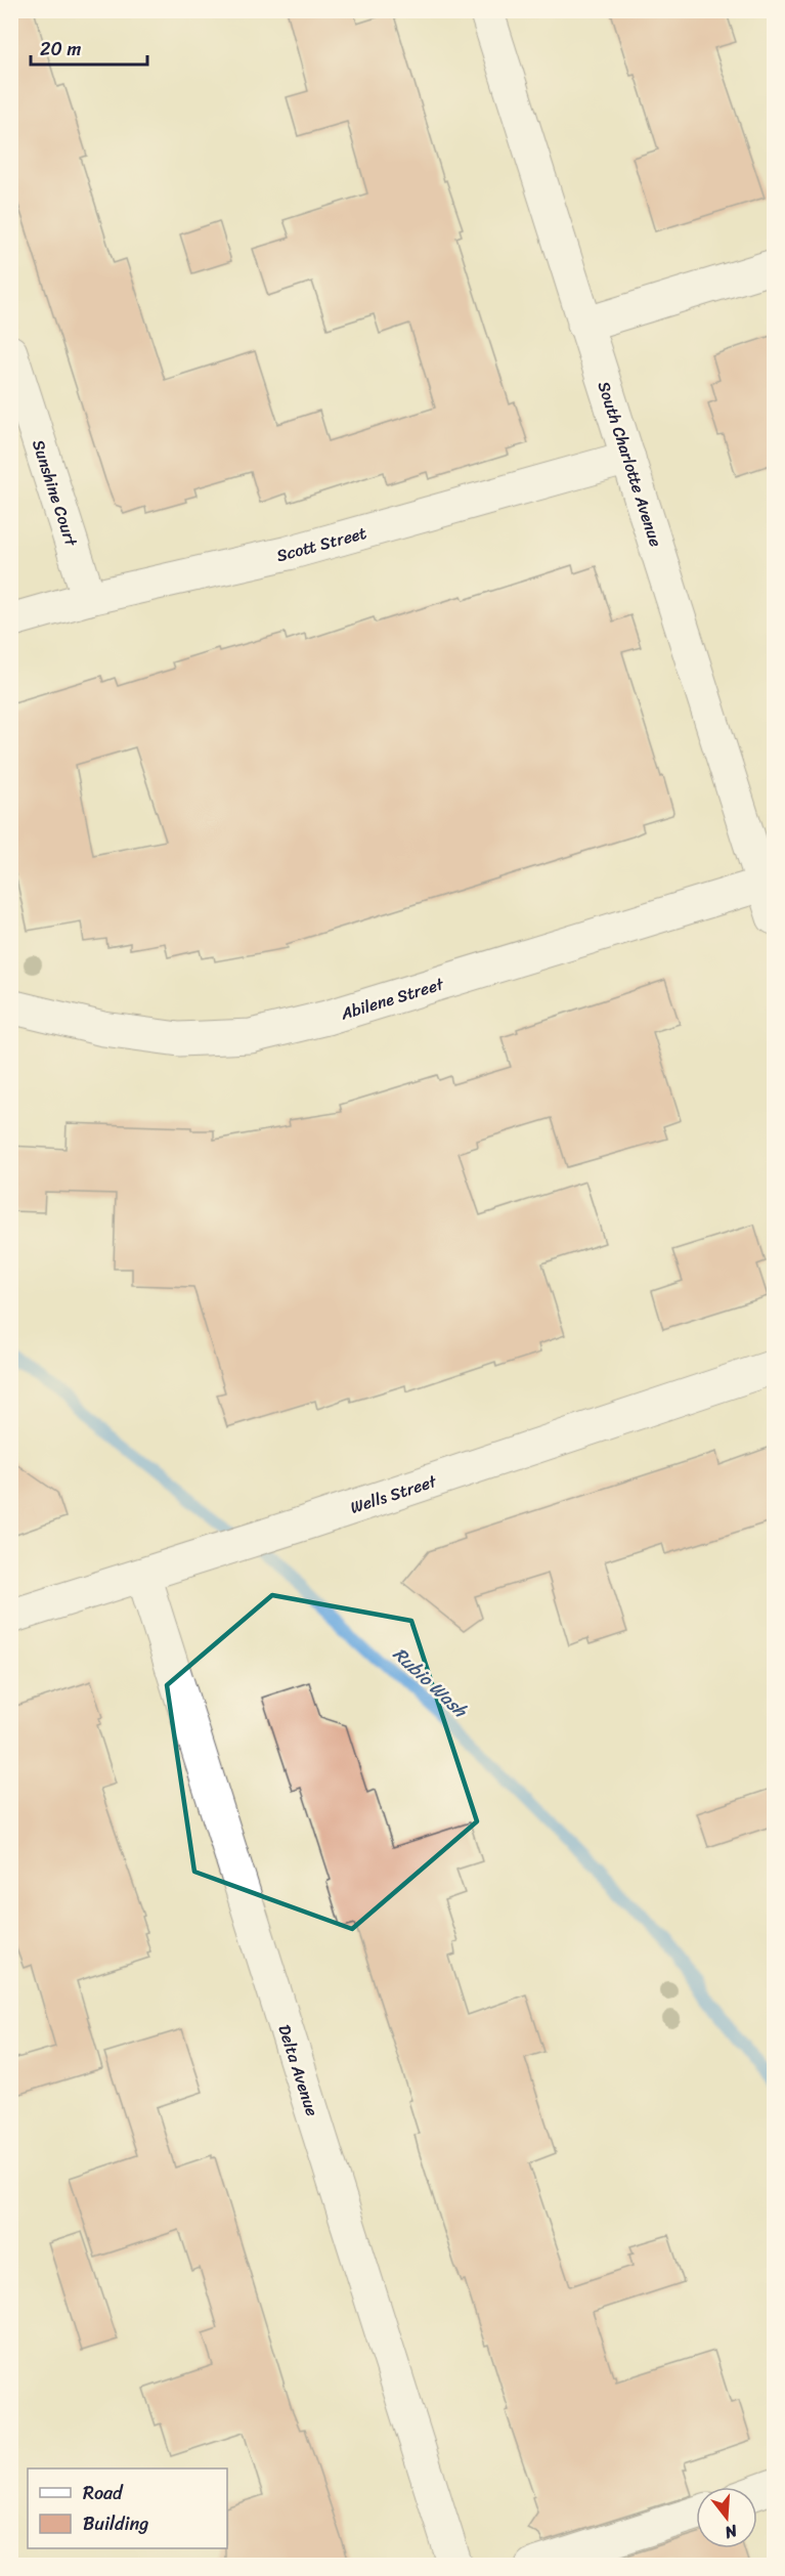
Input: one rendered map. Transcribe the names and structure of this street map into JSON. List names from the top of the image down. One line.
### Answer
{"streets":{"street":["South Charlotte Avenue","Sunshine Court","Scott Street","Abilene Street","Wells Street","Delta Avenue"]},"crossings":[["South Charlotte Avenue","Scott Street"],["South Charlotte Avenue","Abilene Street"],["Sunshine Court","Scott Street"],["Wells Street","Delta Avenue"]],"water":["Rubio Wash"],"legend":["Road","Building"],"scale_bar":"20 m","north":"bottom"}
